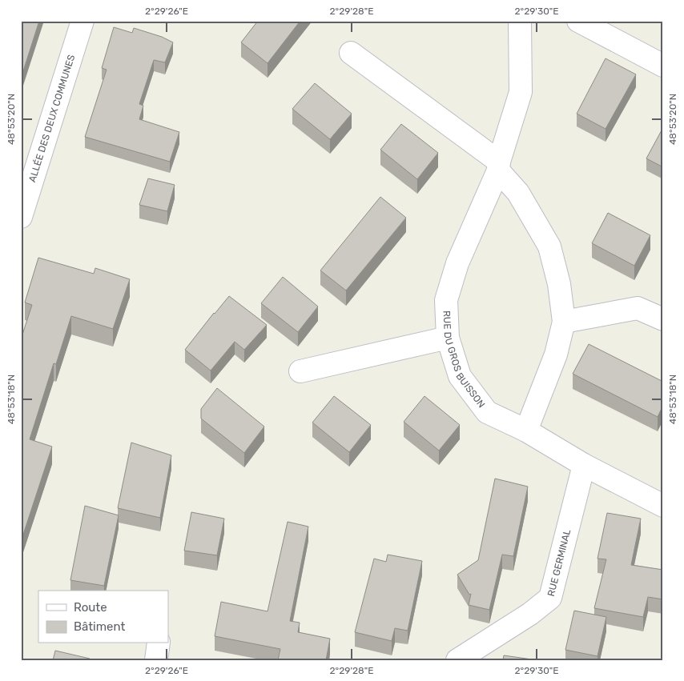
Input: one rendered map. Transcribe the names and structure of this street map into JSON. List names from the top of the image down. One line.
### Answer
{"streets":{"street":["ALLÉE DES DEUX COMMUNES","RUE DU GROS BUISSON","RUE GERMINAL"]},"crossings":[["RUE DU GROS BUISSON","RUE GERMINAL"]],"legend":["Route","Bâtiment"],"coordinates":["2°29'26\"E","2°29'28\"E","2°29'30\"E","48°53'20\"N","48°53'18\"N"]}
